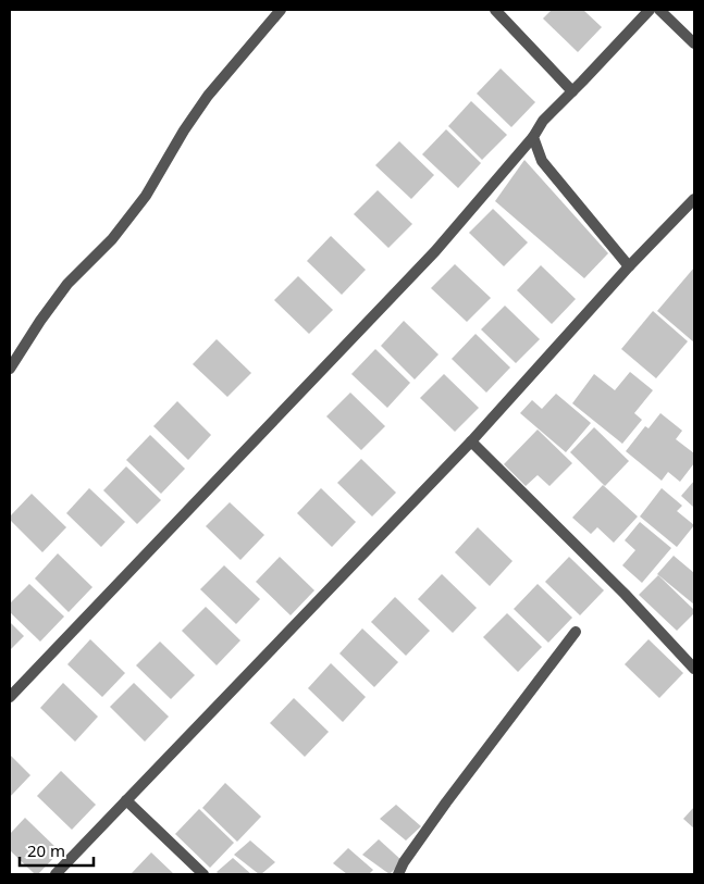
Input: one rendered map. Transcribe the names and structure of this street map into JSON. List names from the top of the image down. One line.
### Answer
{"scale_bar":"20 m"}
